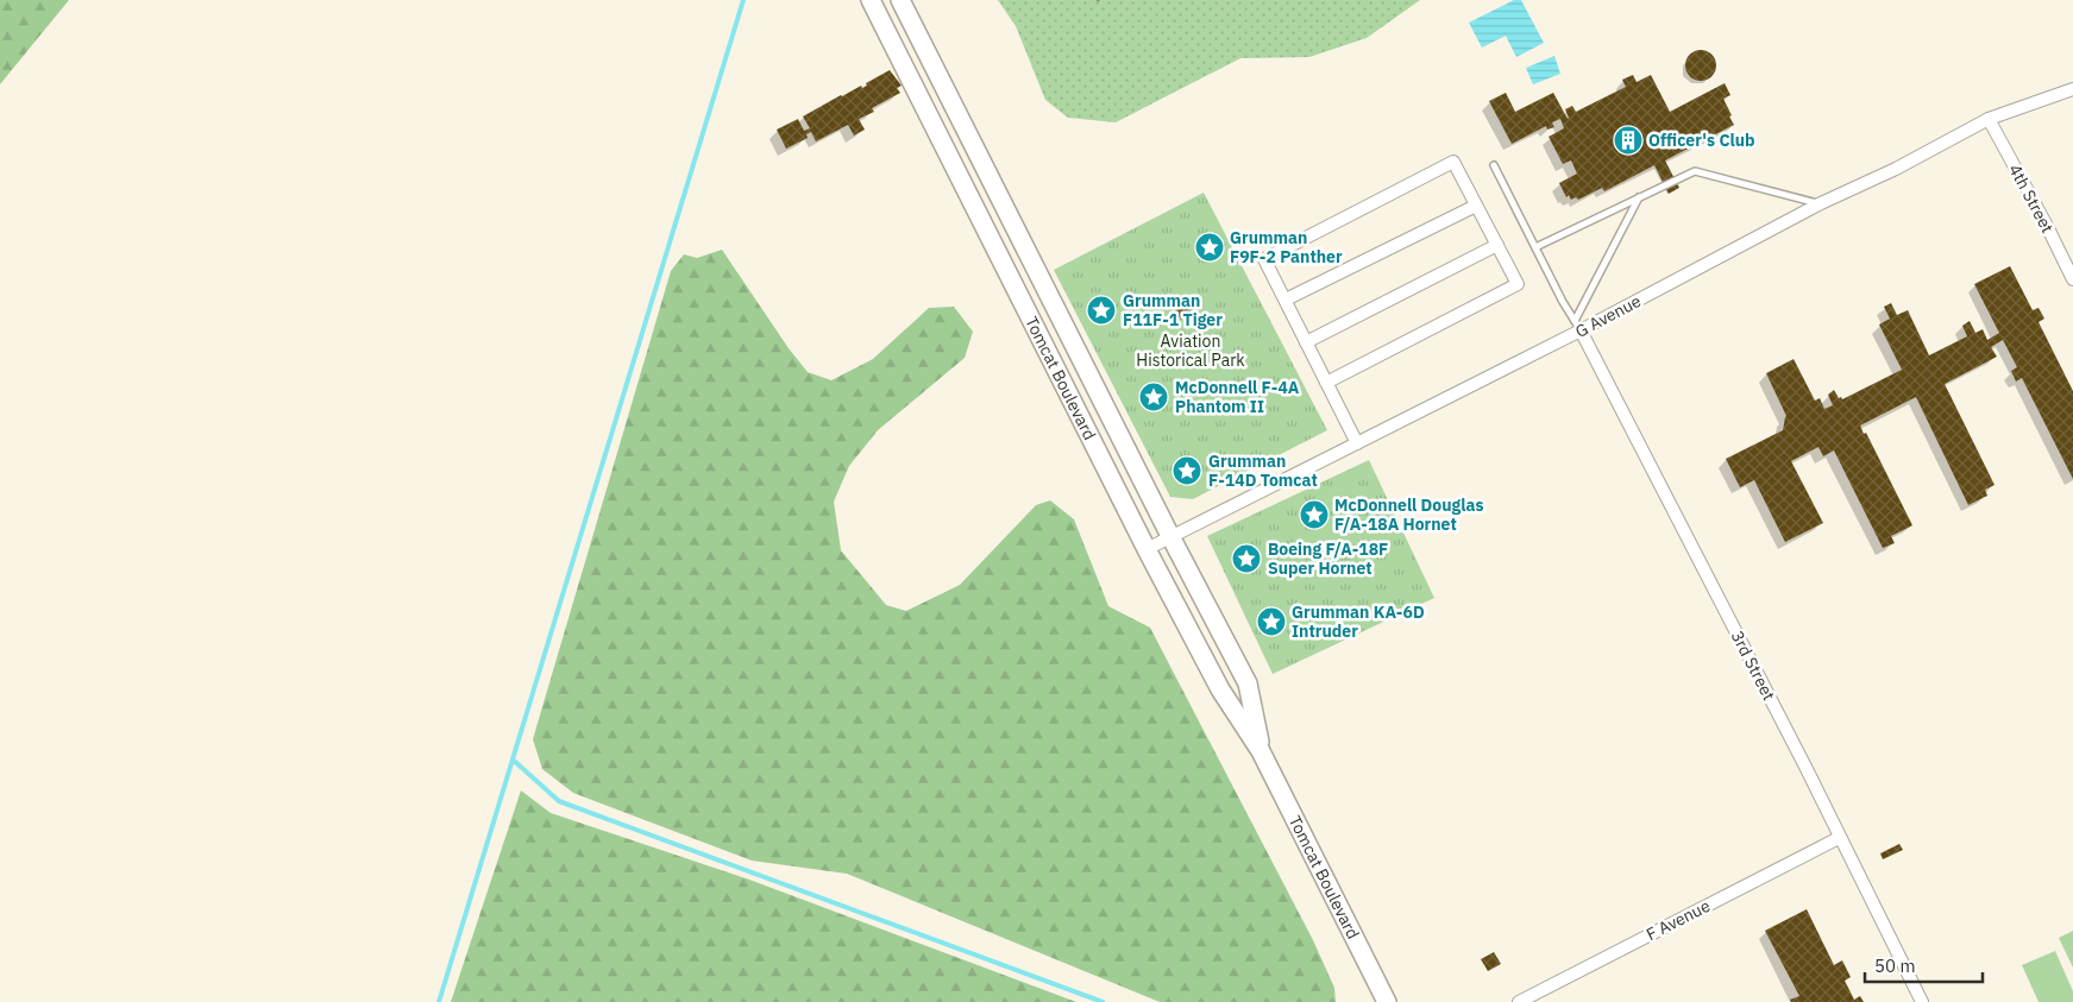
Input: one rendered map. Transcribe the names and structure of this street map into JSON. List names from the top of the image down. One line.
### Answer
{"streets":{"main road":["Tomcat Boulevard"],"street":["4th Street","G Avenue","3rd Street","F Avenue"]},"crossings":[["4th Street","G Avenue"],["G Avenue","Tomcat Boulevard"],["G Avenue","3rd Street"],["3rd Street","F Avenue"]],"parks":["Aviation Historical Park"],"places":{"building":["Officer's Club"],"place":["Grumman F9F-2 Panther","Grumman F11F-1 Tiger","McDonnell F-4A Phantom II","Grumman F-14D Tomcat","McDonnell Douglas F/A-18A Hornet","Boeing F/A-18F Super Hornet","Grumman KA-6D Intruder"]},"scale_bar":"50 m"}
